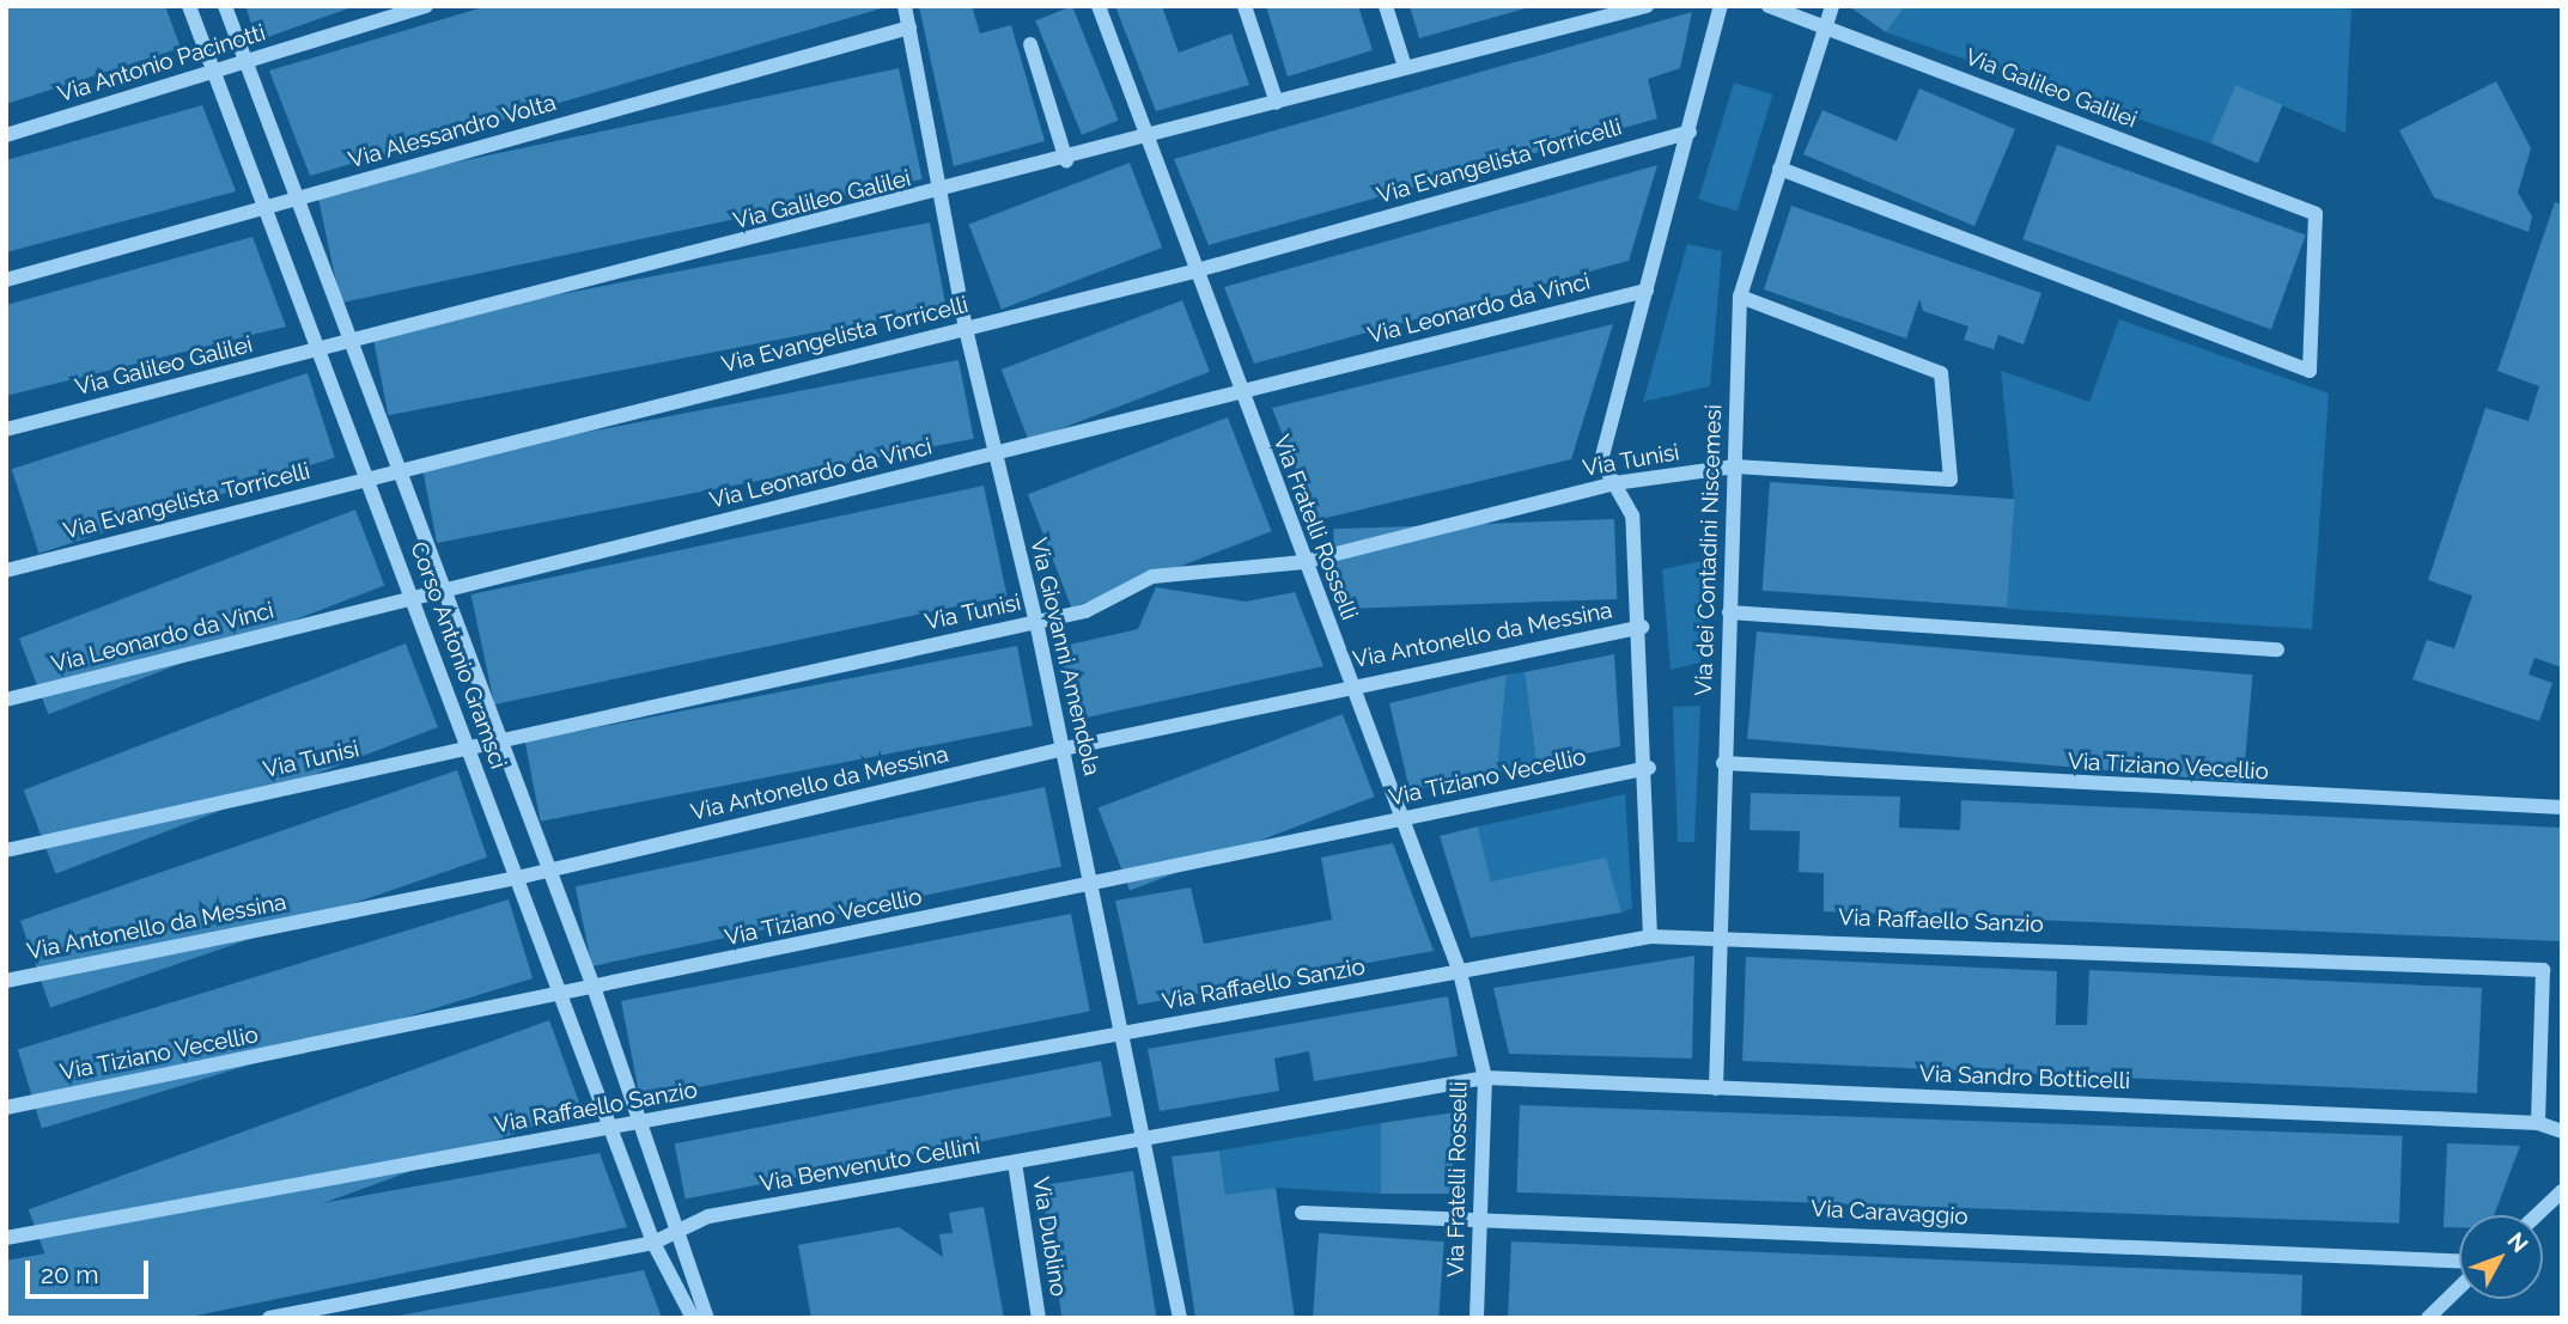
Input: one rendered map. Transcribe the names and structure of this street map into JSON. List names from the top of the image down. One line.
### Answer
{"streets":{"street":["Via Antonio Pacinotti","Via Galileo Galilei","Via Alessandro Volta","Via Evangelista Torricelli","Via Leonardo da Vinci","Via Tunisi","Via Fratelli Rosselli","Via dei Contadini Niscemesi","Via Antonello da Messina","Corso Antonio Gramsci","Via Giovanni Amendola","Via Tiziano Vecellio","Via Raffaello Sanzio","Via Sandro Botticelli","Via Benvenuto Cellini","Via Caravaggio","Via Dublino"]},"crossings":[["Via Antonio Pacinotti","Corso Antonio Gramsci"],["Via Galileo Galilei","Via Fratelli Rosselli"],["Via Galileo Galilei","Via dei Contadini Niscemesi"],["Via Galileo Galilei","Corso Antonio Gramsci"],["Via Galileo Galilei","Via Giovanni Amendola"],["Via Alessandro Volta","Corso Antonio Gramsci"],["Via Alessandro Volta","Via Giovanni Amendola"],["Via Evangelista Torricelli","Via Fratelli Rosselli"],["Via Evangelista Torricelli","Corso Antonio Gramsci"],["Via Evangelista Torricelli","Via Giovanni Amendola"],["Via Leonardo da Vinci","Via Fratelli Rosselli"],["Via Leonardo da Vinci","Corso Antonio Gramsci"],["Via Leonardo da Vinci","Via Giovanni Amendola"],["Via Tunisi","Via Fratelli Rosselli"],["Via Tunisi","Via dei Contadini Niscemesi"],["Via Tunisi","Corso Antonio Gramsci"],["Via Tunisi","Via Giovanni Amendola"],["Via Fratelli Rosselli","Via Antonello da Messina"],["Via Fratelli Rosselli","Via Tiziano Vecellio"],["Via Fratelli Rosselli","Via Raffaello Sanzio"],["Via Fratelli Rosselli","Via Sandro Botticelli"],["Via Fratelli Rosselli","Via Benvenuto Cellini"],["Via Fratelli Rosselli","Via Caravaggio"],["Via dei Contadini Niscemesi","Via Tiziano Vecellio"],["Via dei Contadini Niscemesi","Via Raffaello Sanzio"],["Via dei Contadini Niscemesi","Via Sandro Botticelli"],["Via Antonello da Messina","Corso Antonio Gramsci"],["Via Antonello da Messina","Via Giovanni Amendola"],["Corso Antonio Gramsci","Via Tiziano Vecellio"],["Corso Antonio Gramsci","Via Raffaello Sanzio"],["Corso Antonio Gramsci","Via Benvenuto Cellini"],["Via Giovanni Amendola","Via Tiziano Vecellio"],["Via Giovanni Amendola","Via Raffaello Sanzio"],["Via Giovanni Amendola","Via Benvenuto Cellini"],["Via Raffaello Sanzio","Via Sandro Botticelli"],["Via Sandro Botticelli","Via Benvenuto Cellini"],["Via Benvenuto Cellini","Via Dublino"]],"scale_bar":"20 m","north":"top right"}
